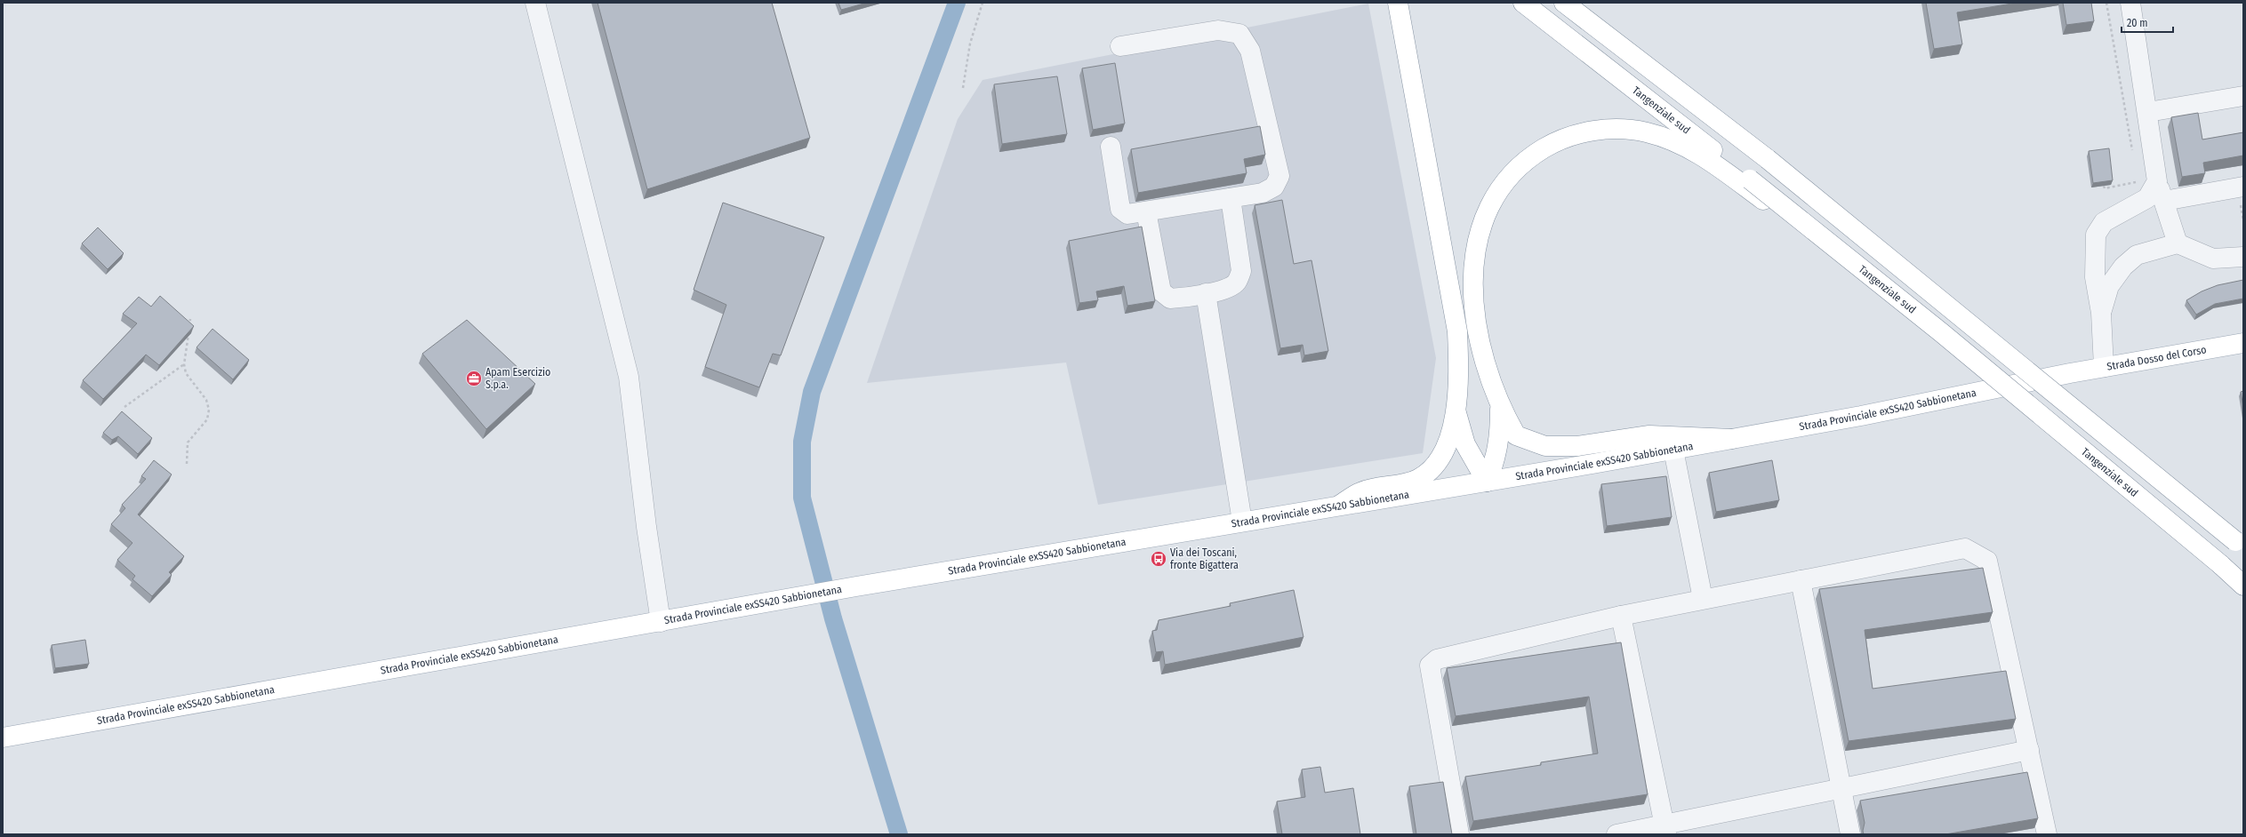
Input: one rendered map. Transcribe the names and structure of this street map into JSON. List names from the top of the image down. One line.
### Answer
{"streets":{"main road":["Tangenziale sud","Strada Dosso del Corso","Strada Provinciale exSS420 Sabbionetana"]},"crossings":[["Strada Dosso del Corso","Strada Provinciale exSS420 Sabbionetana"]],"places":{"office":["Apam Esercizio S.p.a."],"bus stop":["Via dei Toscani, fronte Bigattera"]},"scale_bar":"20 m"}
